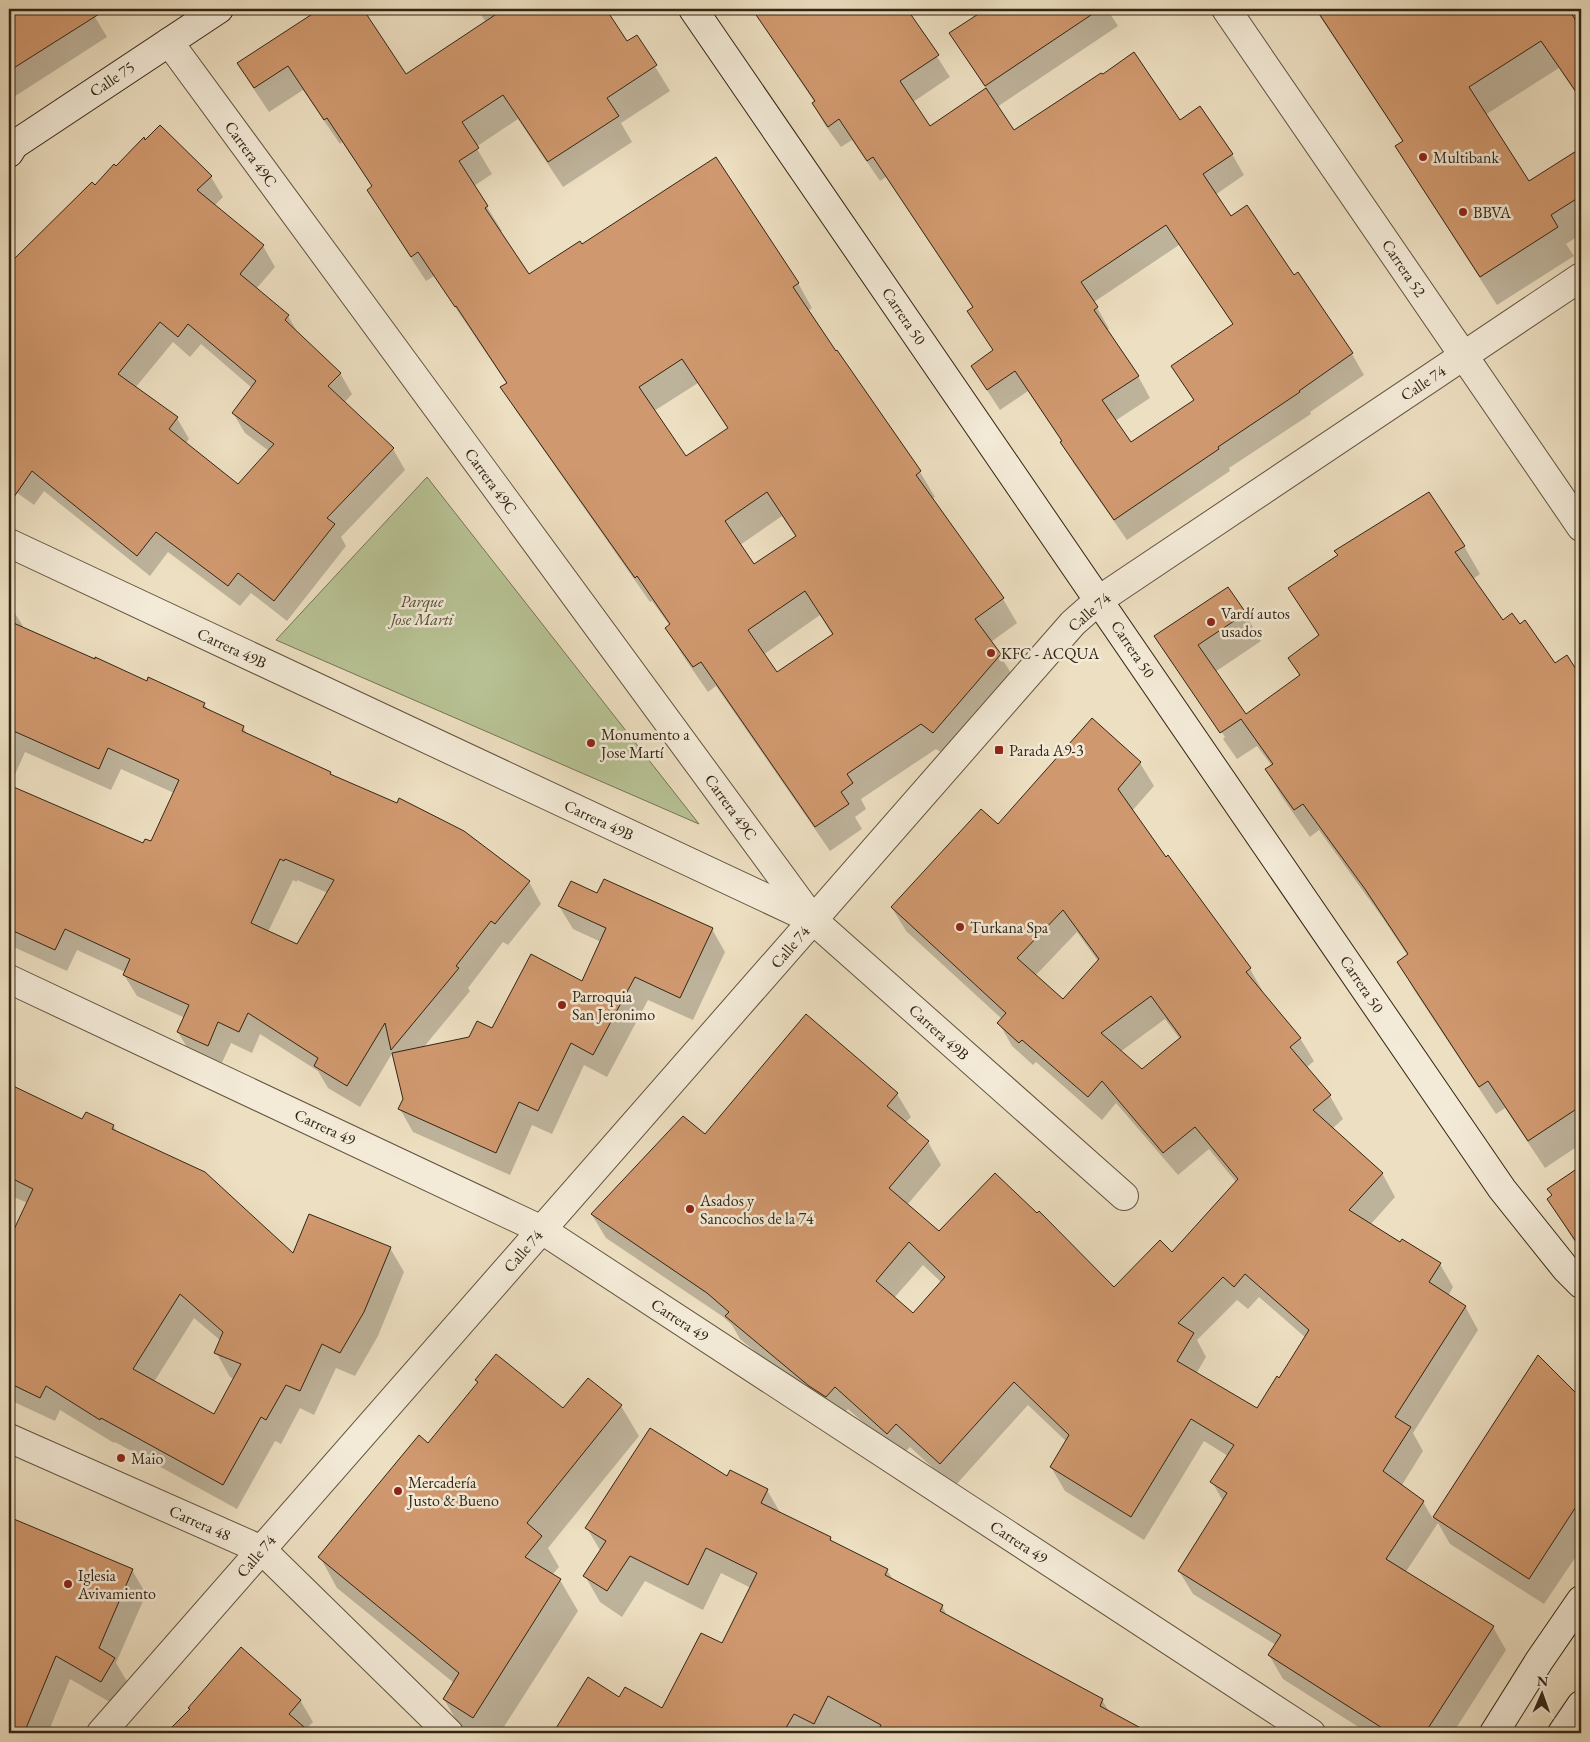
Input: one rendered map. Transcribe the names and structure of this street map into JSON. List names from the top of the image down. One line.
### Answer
{"streets":{"street":["Calle 75","Carrera 49C","Carrera 52","Carrera 50","Calle 74","Carrera 49B","Carrera 49","Carrera 48"]},"crossings":[["Calle 75","Carrera 49C"],["Carrera 49C","Calle 74"],["Carrera 49C","Carrera 49B"],["Carrera 52","Calle 74"],["Carrera 50","Calle 74"],["Calle 74","Carrera 49B"],["Calle 74","Carrera 49"],["Calle 74","Carrera 48"]],"parks":["Parque Jose Marti"],"places":{"other":["Multibank","BBVA","Vardí autos usados","KFC - ACQUA","Monumento a Jose Martí","Turkana Spa","Parroquia San Jeronimo","Asados y Sancochos de la 74","Maio","Mercadería Justo & Bueno","Iglesia Avivamiento"],"transit":["Parada A9-3"]},"north":"top"}
